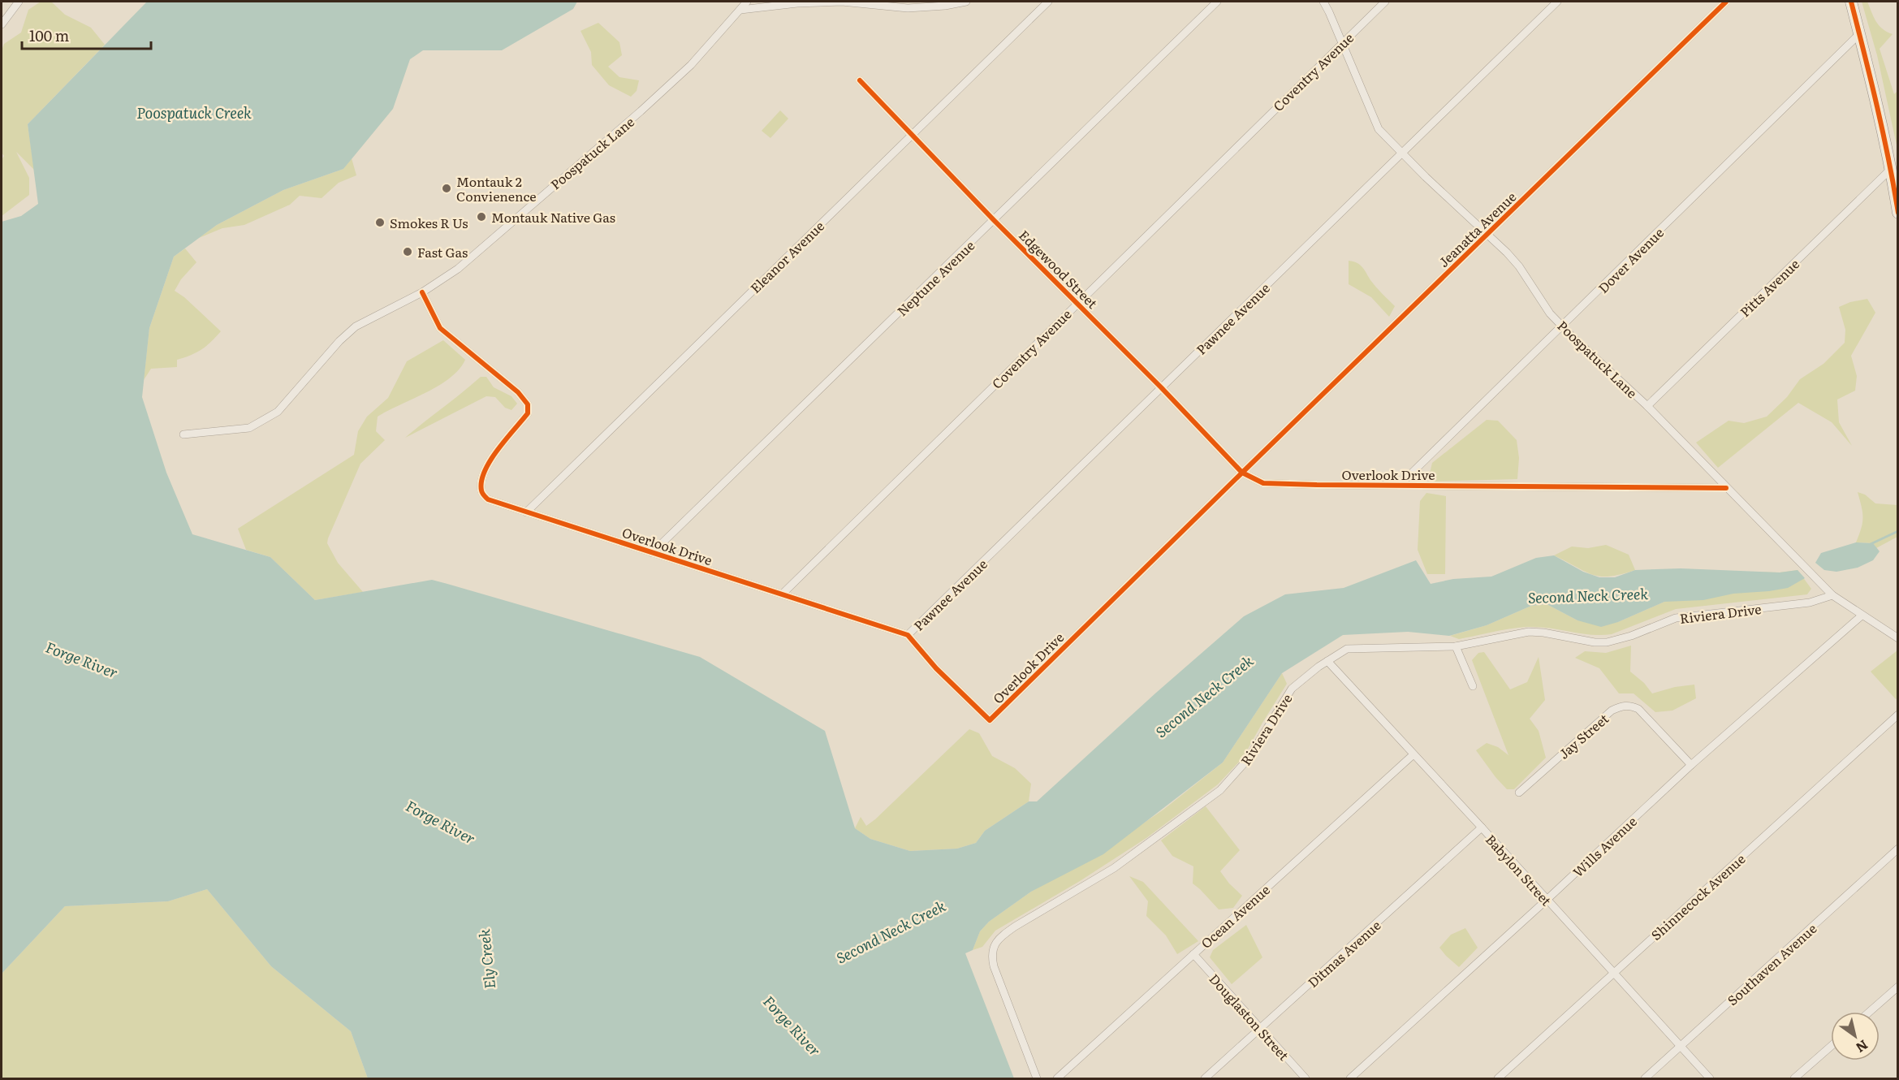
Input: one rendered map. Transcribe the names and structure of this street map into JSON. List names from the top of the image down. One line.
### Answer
{"streets":{"street":["Coventry Avenue","Poospatuck Lane","Jeanatta Avenue","Eleanor Avenue","Dover Avenue","Edgewood Street","Neptune Avenue","Pitts Avenue","Pawnee Avenue","Overlook Drive","Riviera Drive","Jay Street","Wills Avenue","Babylon Street","Shinnecock Avenue","Ocean Avenue","Ditmas Avenue","Southaven Avenue","Douglaston Street"]},"crossings":[["Coventry Avenue","Poospatuck Lane"],["Coventry Avenue","Edgewood Street"],["Coventry Avenue","Overlook Drive"],["Poospatuck Lane","Jeanatta Avenue"],["Poospatuck Lane","Dover Avenue"],["Poospatuck Lane","Pitts Avenue"],["Poospatuck Lane","Pawnee Avenue"],["Poospatuck Lane","Overlook Drive"],["Poospatuck Lane","Riviera Drive"],["Poospatuck Lane","Wills Avenue"],["Jeanatta Avenue","Edgewood Street"],["Jeanatta Avenue","Overlook Drive"],["Eleanor Avenue","Edgewood Street"],["Eleanor Avenue","Overlook Drive"],["Dover Avenue","Overlook Drive"],["Edgewood Street","Neptune Avenue"],["Edgewood Street","Pawnee Avenue"],["Edgewood Street","Overlook Drive"],["Neptune Avenue","Overlook Drive"],["Pawnee Avenue","Overlook Drive"],["Riviera Drive","Babylon Street"],["Jay Street","Wills Avenue"],["Wills Avenue","Babylon Street"],["Babylon Street","Shinnecock Avenue"],["Babylon Street","Ocean Avenue"],["Babylon Street","Ditmas Avenue"],["Babylon Street","Southaven Avenue"],["Ocean Avenue","Douglaston Street"],["Ditmas Avenue","Douglaston Street"]],"water":["Poospatuck Creek","Second Neck Creek","Forge River","Ely Creek"],"places":["Montauk 2 Convienence","Montauk Native Gas","Smokes R Us","Fast Gas"],"scale_bar":"100 m","north":"bottom right"}
